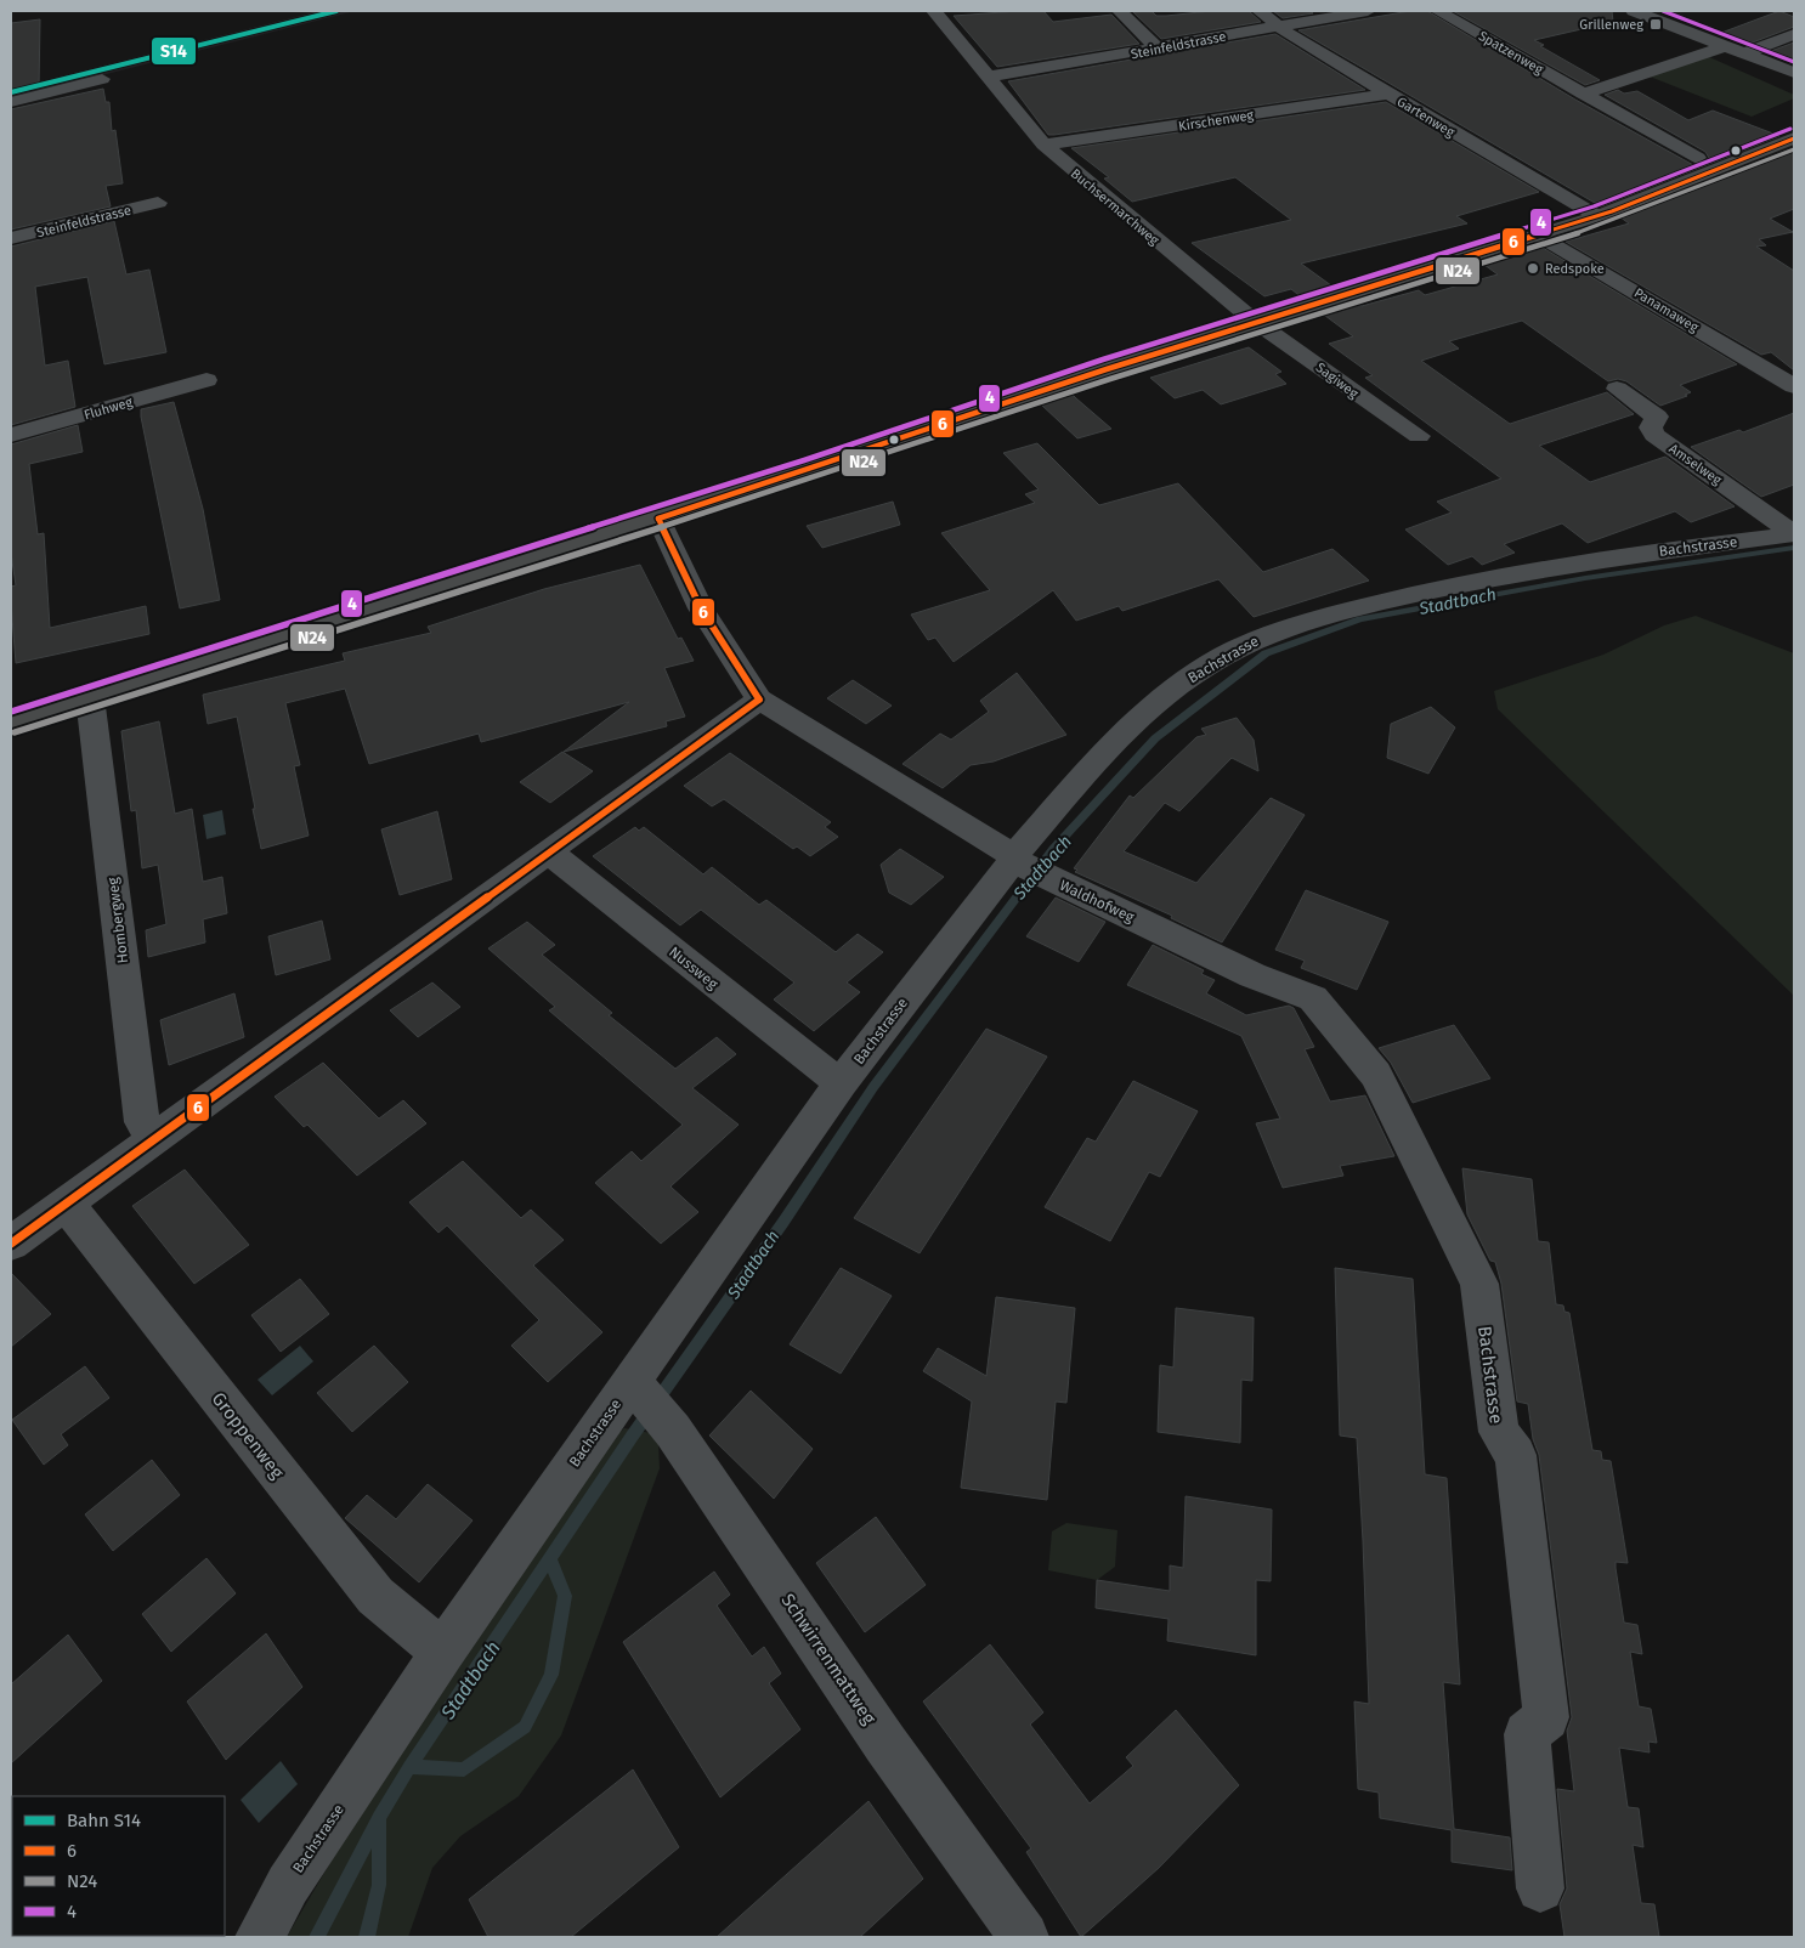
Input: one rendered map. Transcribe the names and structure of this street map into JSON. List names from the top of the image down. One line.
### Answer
{"streets":{"street":["Steinfeldstrasse","Spatzenweg","Gartenweg","Kirschenweg","Buchsermarchweg","Panamaweg","Sagiweg","Fluhweg","Amselweg","Bachstrasse","Waldhofweg","Hombergweg","Nussweg","Groppenweg","Schwirrenmattweg"]},"crossings":[["Steinfeldstrasse","Gartenweg"],["Steinfeldstrasse","Buchsermarchweg"],["Gartenweg","Kirschenweg"],["Kirschenweg","Buchsermarchweg"],["Buchsermarchweg","Sagiweg"],["Amselweg","Bachstrasse"],["Bachstrasse","Waldhofweg"],["Bachstrasse","Nussweg"],["Bachstrasse","Groppenweg"],["Bachstrasse","Schwirrenmattweg"]],"water":["Stadtbach"],"places":{"transit":["Grillenweg"],"other":["Redspoke"]},"lines":["rail line S14","transit line 4","transit line 6","transit line N24"],"legend":["Bahn S14","6","N24","4"]}
